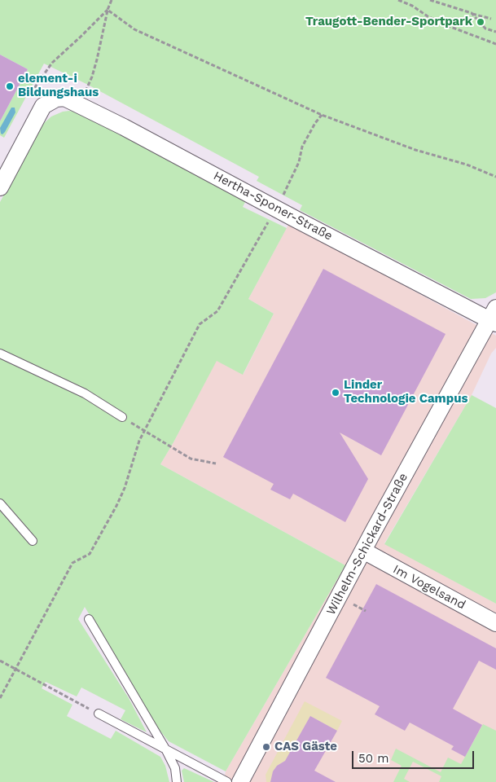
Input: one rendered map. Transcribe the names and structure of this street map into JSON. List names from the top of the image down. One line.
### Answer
{"streets":{"street":["Hertha-Sponer-Straße","Wilhelm-Schickard-Straße","Im Vogelsand"]},"crossings":[["Hertha-Sponer-Straße","Wilhelm-Schickard-Straße"],["Wilhelm-Schickard-Straße","Im Vogelsand"]],"places":["Traugott-Bender-Sportpark","element-i Bildungshaus","Linder Technologie Campus","CAS Gäste"],"scale_bar":"50 m"}
